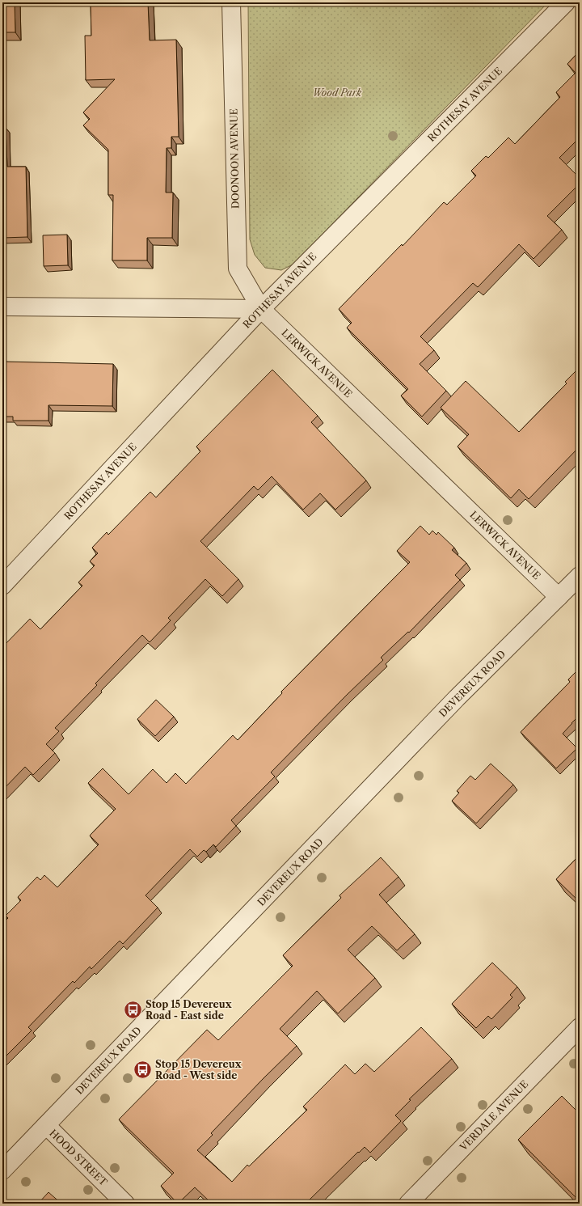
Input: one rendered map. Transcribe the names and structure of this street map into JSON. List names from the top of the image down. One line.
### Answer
{"streets":{"street":["ROTHESAY AVENUE","DOONOON AVENUE","LERWICK AVENUE","DEVEREUX ROAD","VERDALE AVENUE","HOOD STREET"]},"crossings":[["ROTHESAY AVENUE","DOONOON AVENUE"],["ROTHESAY AVENUE","LERWICK AVENUE"],["DOONOON AVENUE","LERWICK AVENUE"],["LERWICK AVENUE","DEVEREUX ROAD"],["DEVEREUX ROAD","HOOD STREET"]],"parks":["Wood Park"],"places":{"bus stop":["Stop 15 Devereux Road - East side","Stop 15 Devereux Road - West side"]}}
